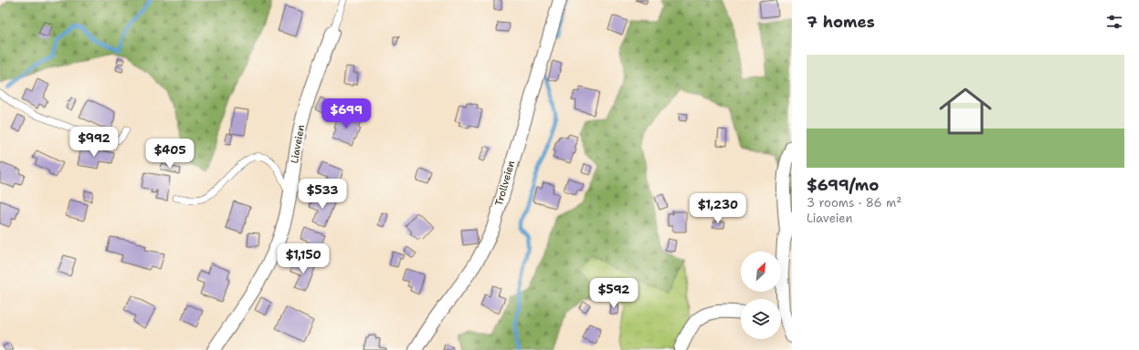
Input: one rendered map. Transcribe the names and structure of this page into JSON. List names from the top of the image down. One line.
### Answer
{"streets":{"street":["Liaveien","Trollveien"]},"north":"top right","page":{"heading":"7 homes","list":[{"name":"$699/mo","note":"3 rooms · 86 m² · Liaveien"}],"price":["$699","$992","$405","$533","$1,230","$1,150","$592"]}}
